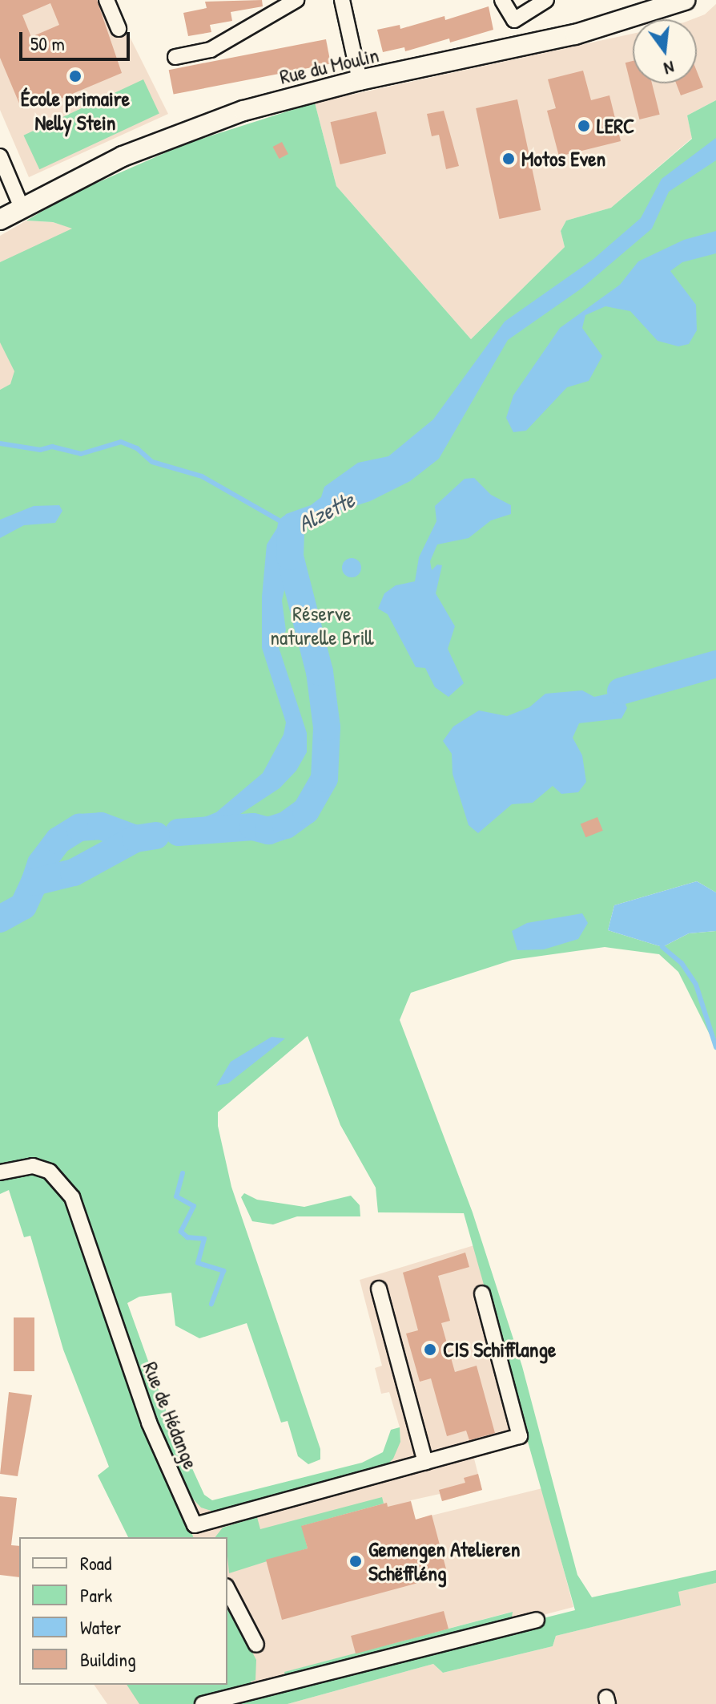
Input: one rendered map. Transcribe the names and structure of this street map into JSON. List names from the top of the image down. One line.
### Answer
{"streets":{"main road":["Rue du Moulin"],"street":["Rue de Hédange"]},"water":["Alzette"],"parks":["Réserve naturelle Brill"],"places":["École primaire Nelly Stein","LERC","Motos Even","CIS Schifflange","Gemengen Atelieren Schëffléng"],"legend":["Road","Park","Water","Building"],"scale_bar":"50 m","north":"bottom"}
